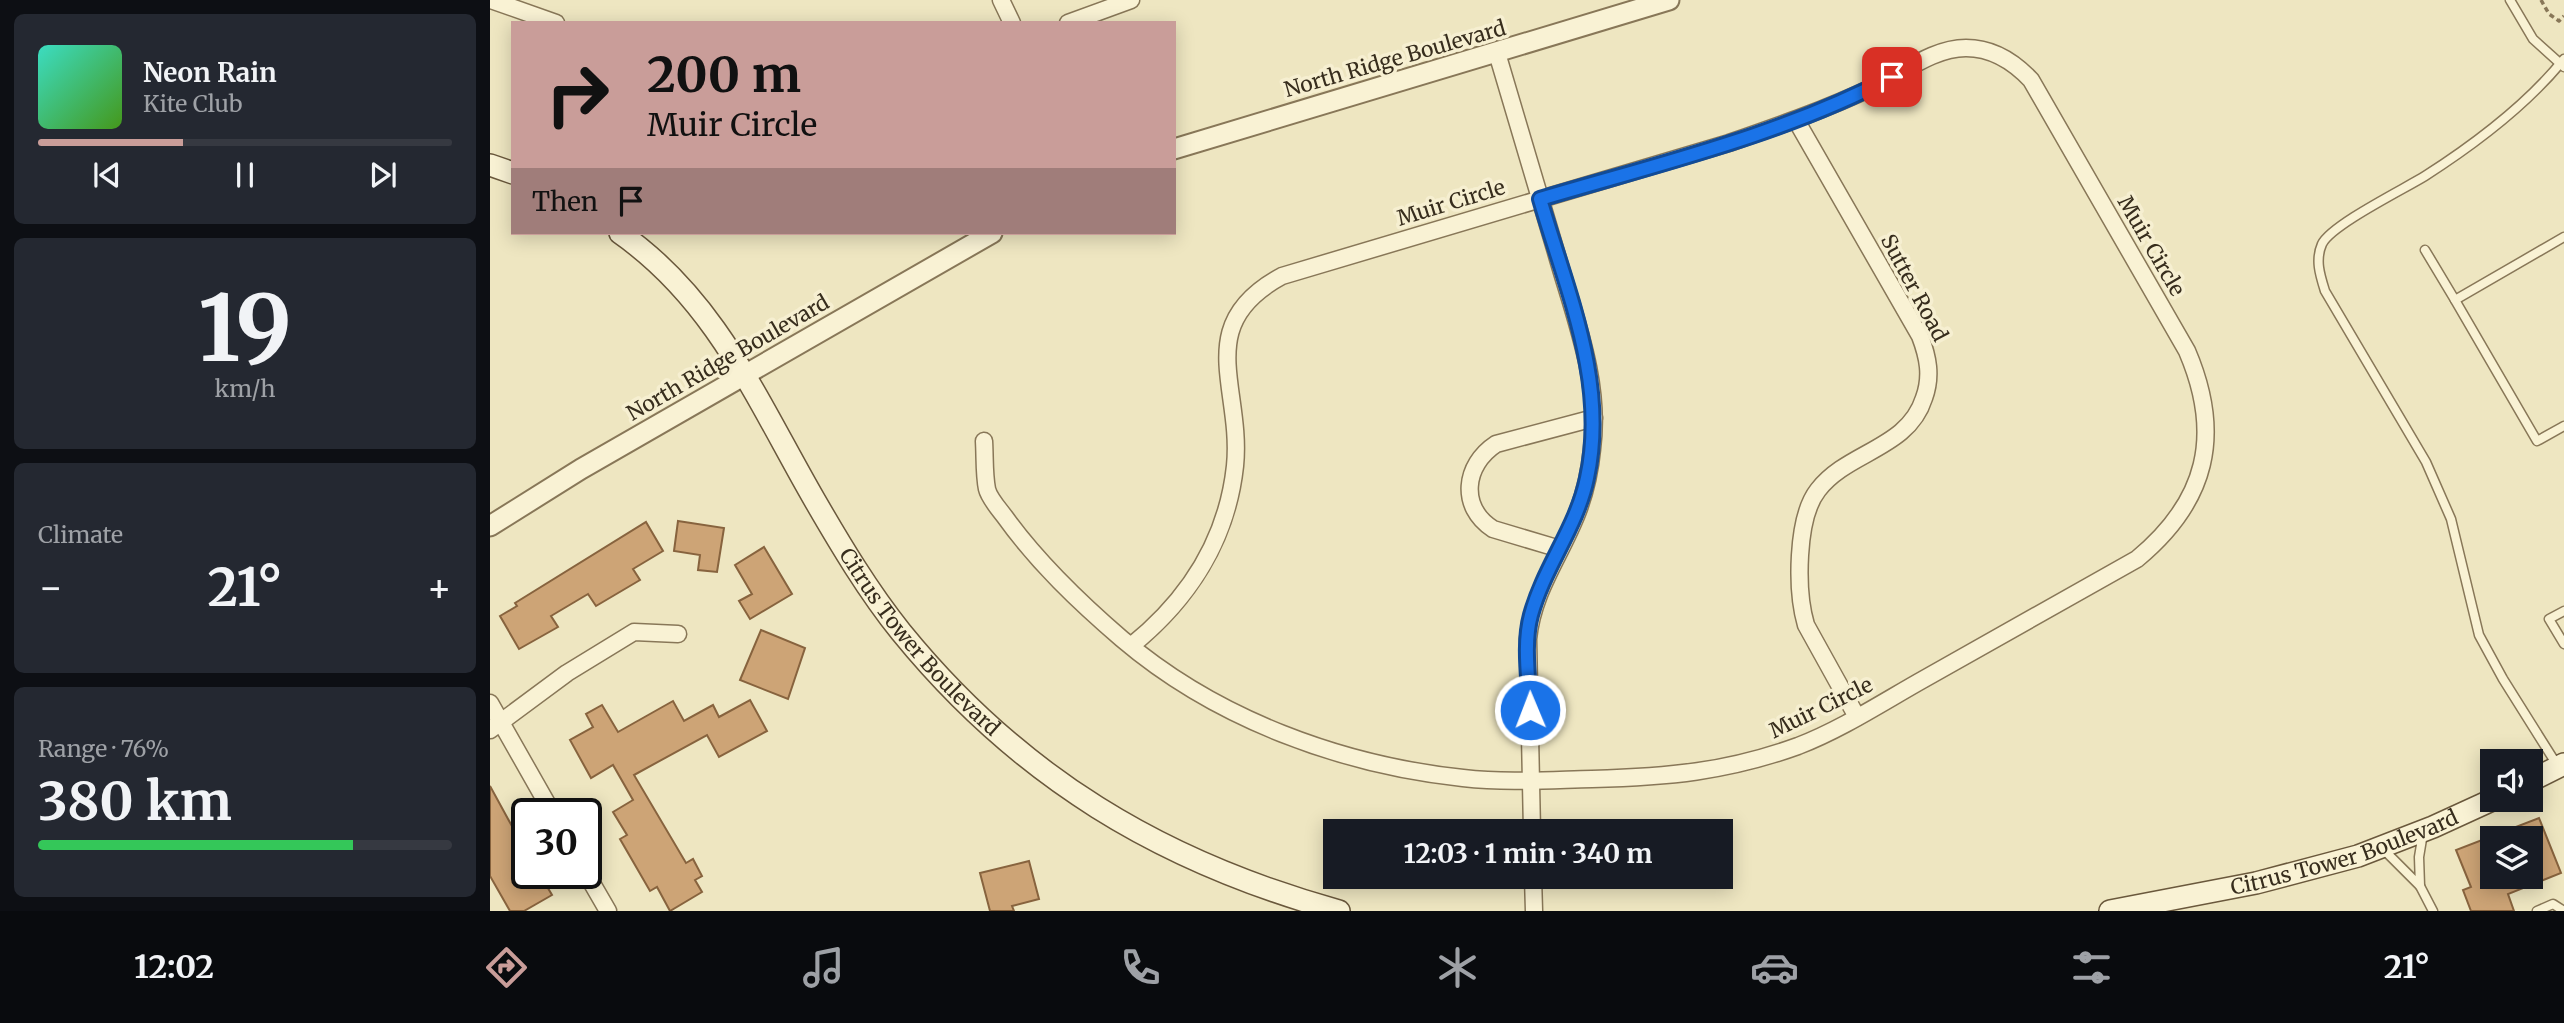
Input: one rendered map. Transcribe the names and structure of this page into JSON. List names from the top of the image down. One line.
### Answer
{"streets":{"main road":["Citrus Tower Boulevard"],"street":["North Ridge Boulevard","Muir Circle","Sutter Road"]},"crossings":[["North Ridge Boulevard","Citrus Tower Boulevard"],["Muir Circle","Sutter Road"]],"page":{"turn":["200 m","Muir Circle"],"song":["Neon Rain","Kite Club"],"then":"Then","tile":[["19","km/h"],"Climate",["Range · 76%","380 km"]],"heat":["−","21°","+"],"limit":"30","trip":"12:03 · 1 min · 340 m","tabs":["12:02","21°"]}}
